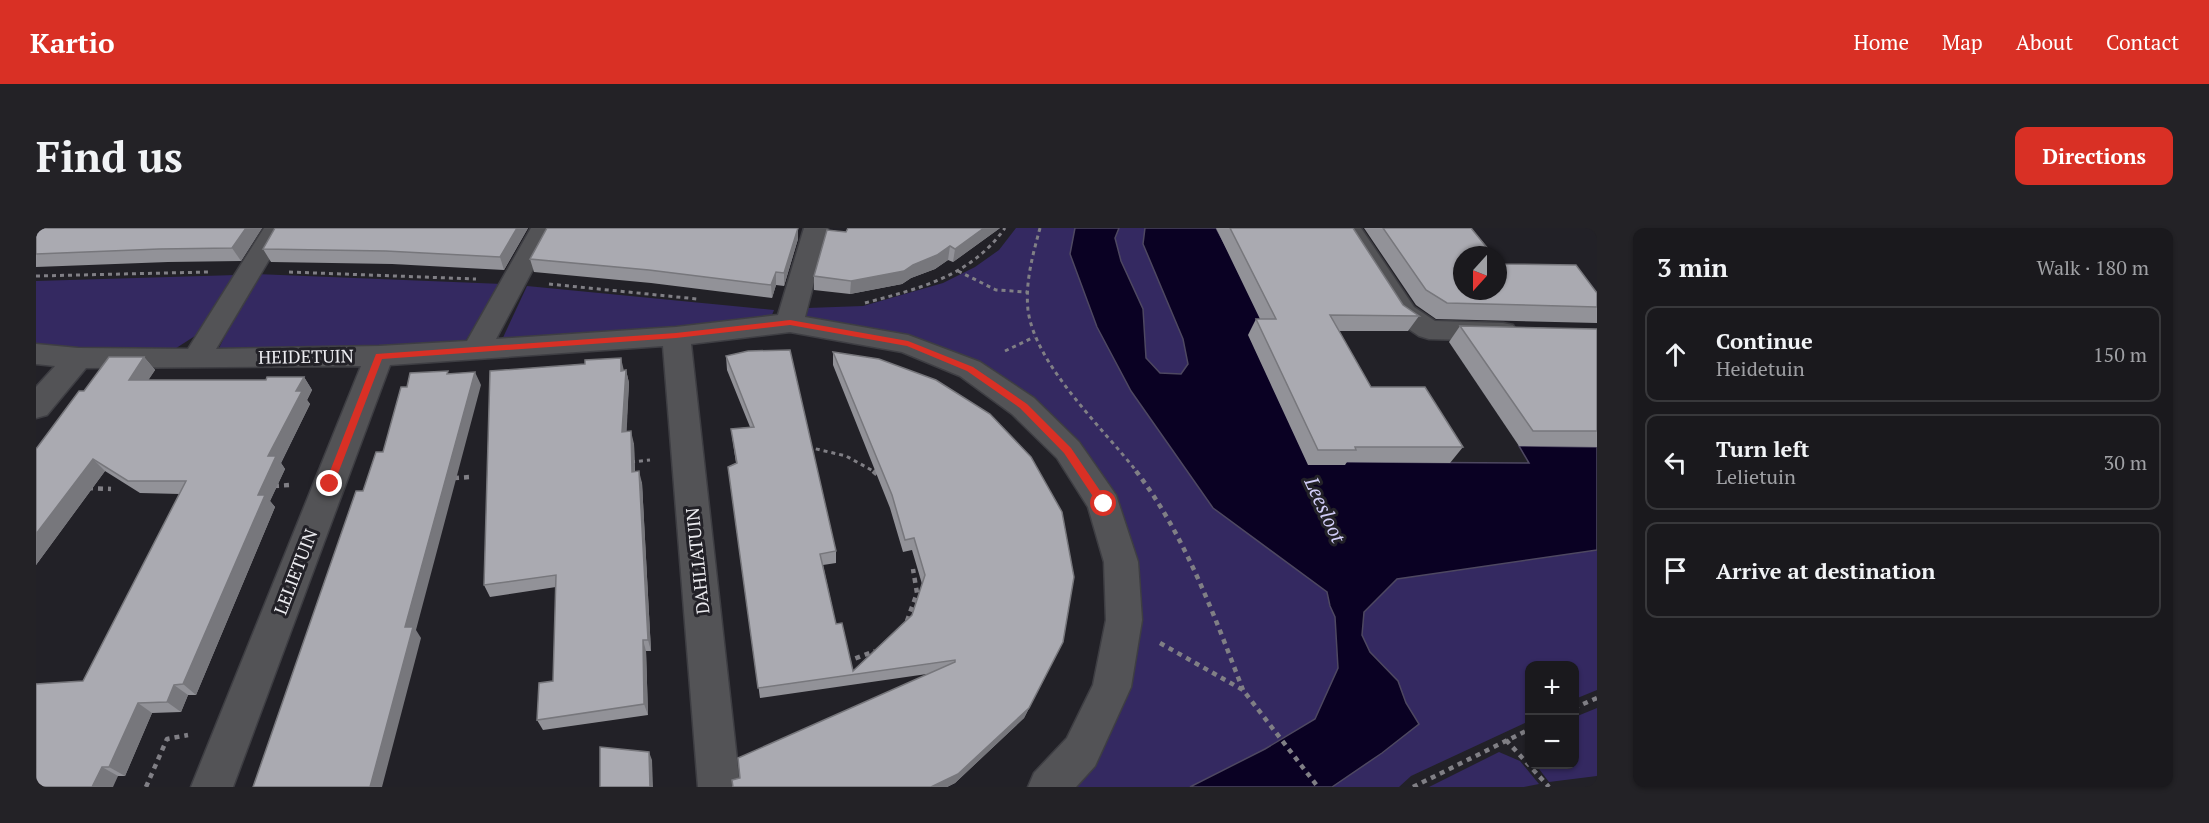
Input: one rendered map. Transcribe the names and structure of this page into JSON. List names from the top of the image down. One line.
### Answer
{"streets":{"street":["HEIDETUIN","DAHLIATUIN","LELIETUIN"]},"crossings":[["HEIDETUIN","DAHLIATUIN"],["HEIDETUIN","LELIETUIN"]],"water":["Leesloot"],"north":"bottom","page":{"header":"Kartio","nav":["Home","Map","About","Contact"],"buttons":"Directions","title":"Find us","heading":["3 min","Walk · 180 m"],"list":[["Continue","Heidetuin","150 m"],["Turn left","Lelietuin","30 m"],"Arrive at destination"],"map_buttons":["+","−"]}}
